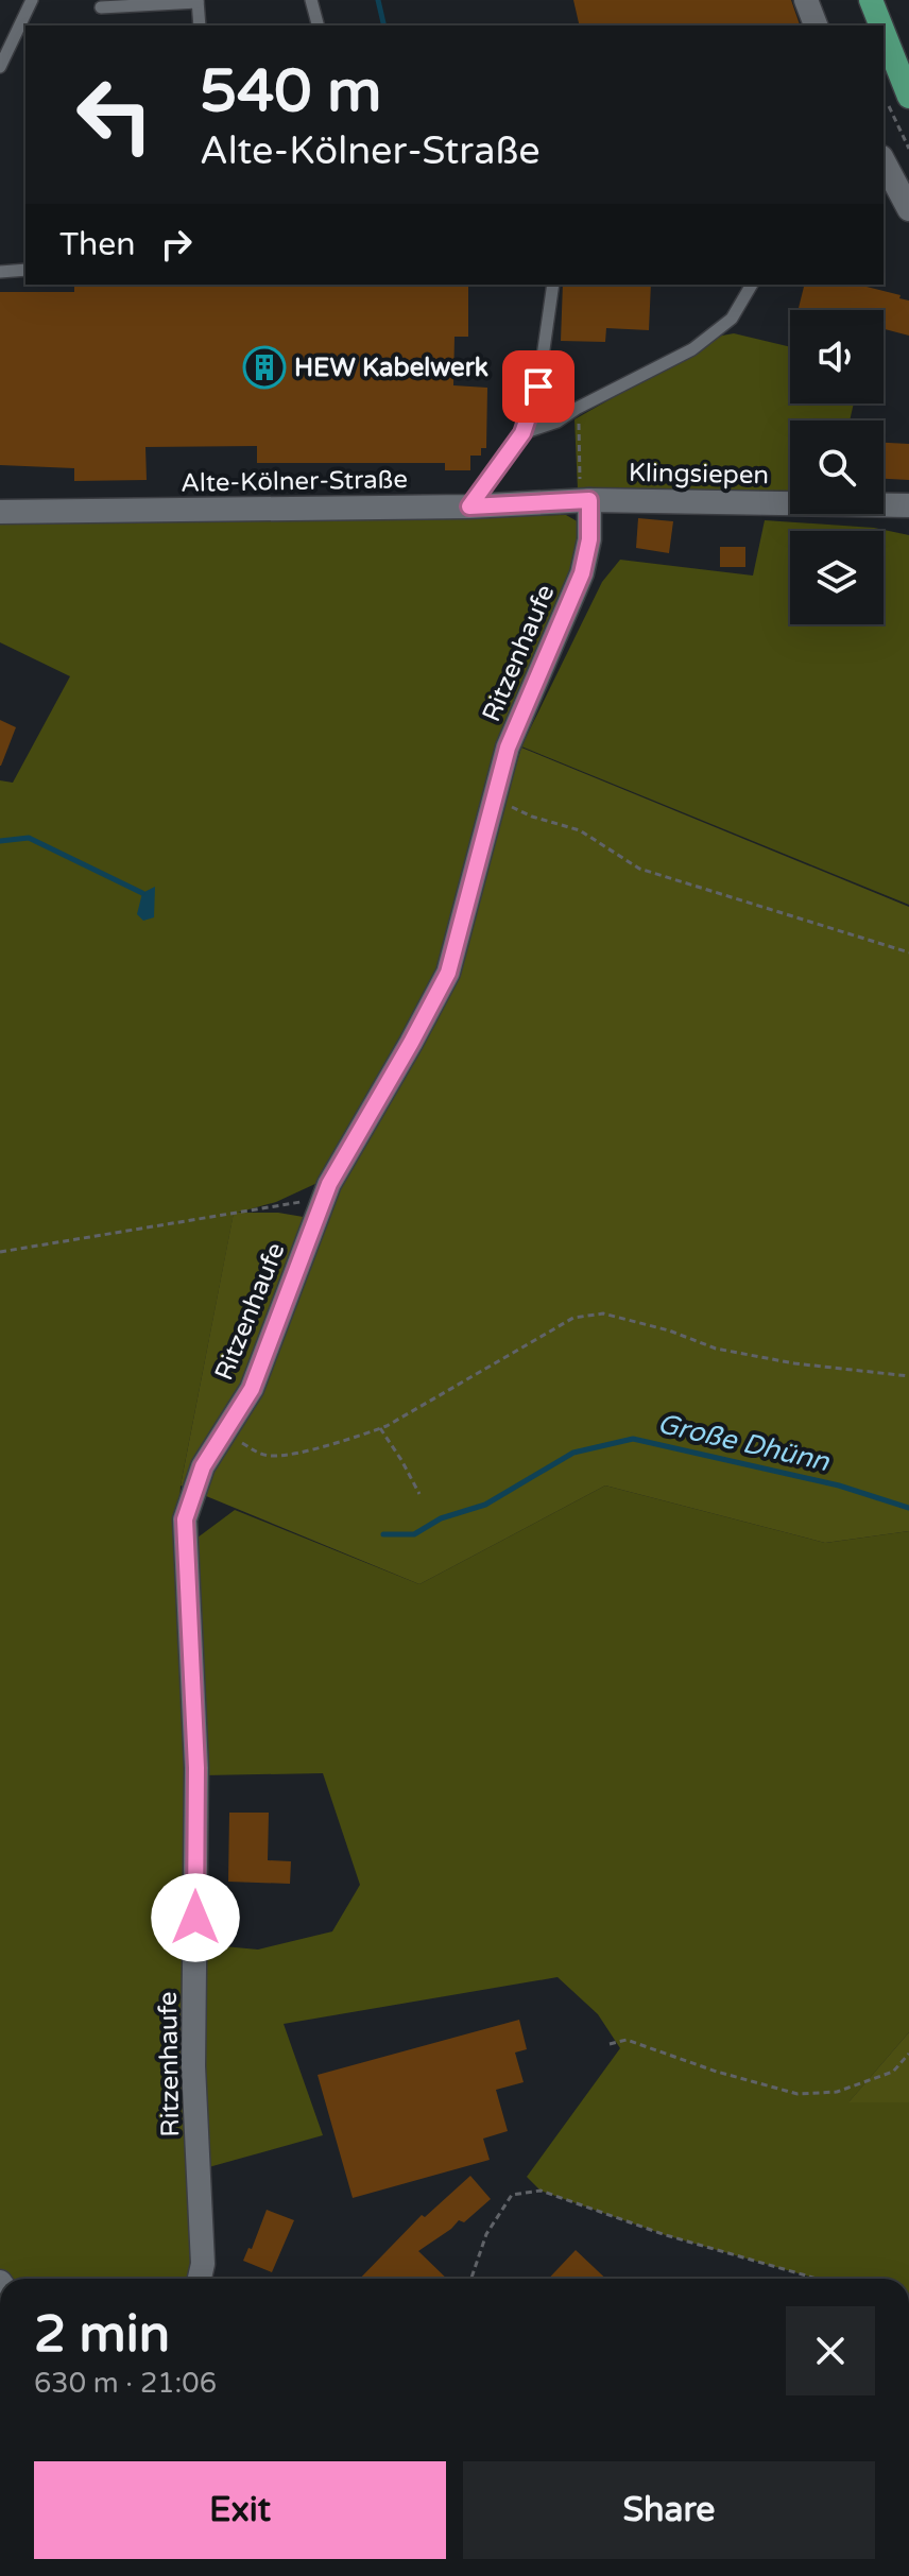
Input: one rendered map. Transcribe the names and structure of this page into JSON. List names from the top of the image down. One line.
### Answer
{"streets":{"street":["Klingsiepen","Alte-Kölner-Straße","Ritzenhaufe"]},"crossings":[["Klingsiepen","Alte-Kölner-Straße"],["Klingsiepen","Ritzenhaufe"],["Alte-Kölner-Straße","Ritzenhaufe"]],"water":["Große Dhünn"],"places":{"building":["HEW Kabelwerk"]},"page":{"turn":["540 m","Alte-Kölner-Straße"],"then":"Then","heading":["2 min","630 m · 21:06"],"buttons":["Exit","Share"]}}
